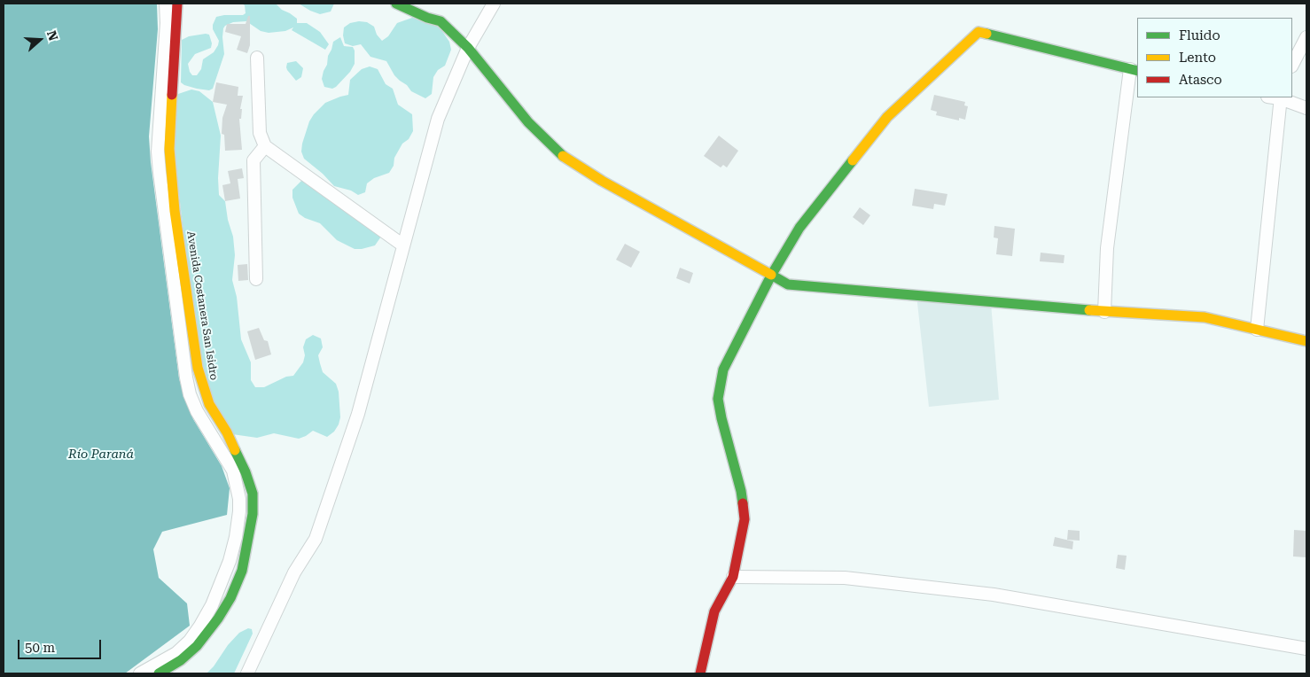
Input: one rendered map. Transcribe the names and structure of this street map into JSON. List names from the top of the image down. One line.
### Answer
{"streets":{"street":["Avenida Costanera San Isidro"]},"water":["Río Paraná"],"legend":["Fluido","Lento","Atasco"],"scale_bar":"50 m","north":"right"}
